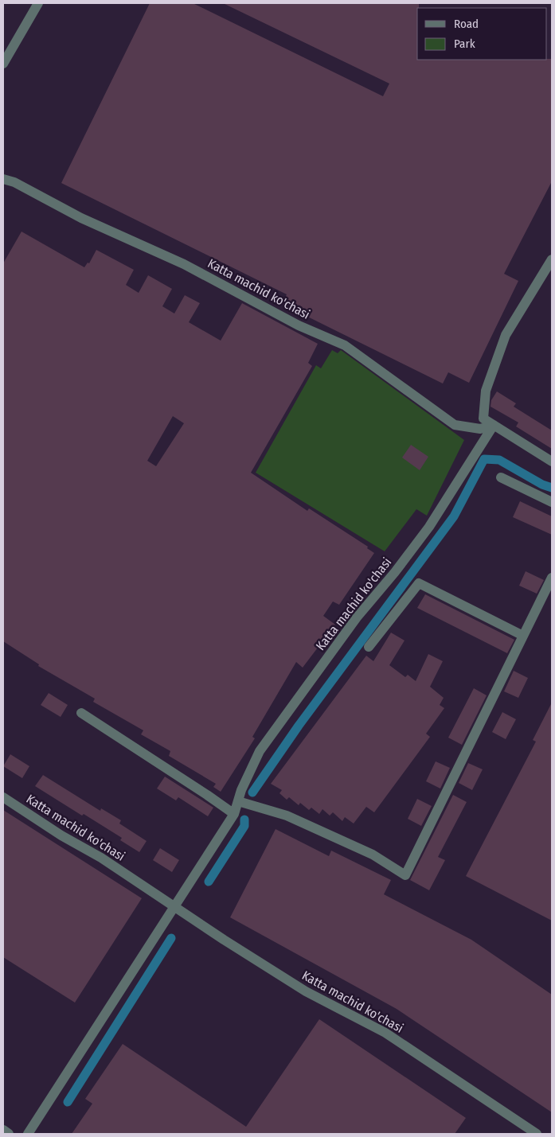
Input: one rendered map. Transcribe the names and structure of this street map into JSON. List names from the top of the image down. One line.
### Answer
{"streets":{"street":["Katta machid ko'chasi"]},"legend":["Road","Park"]}
